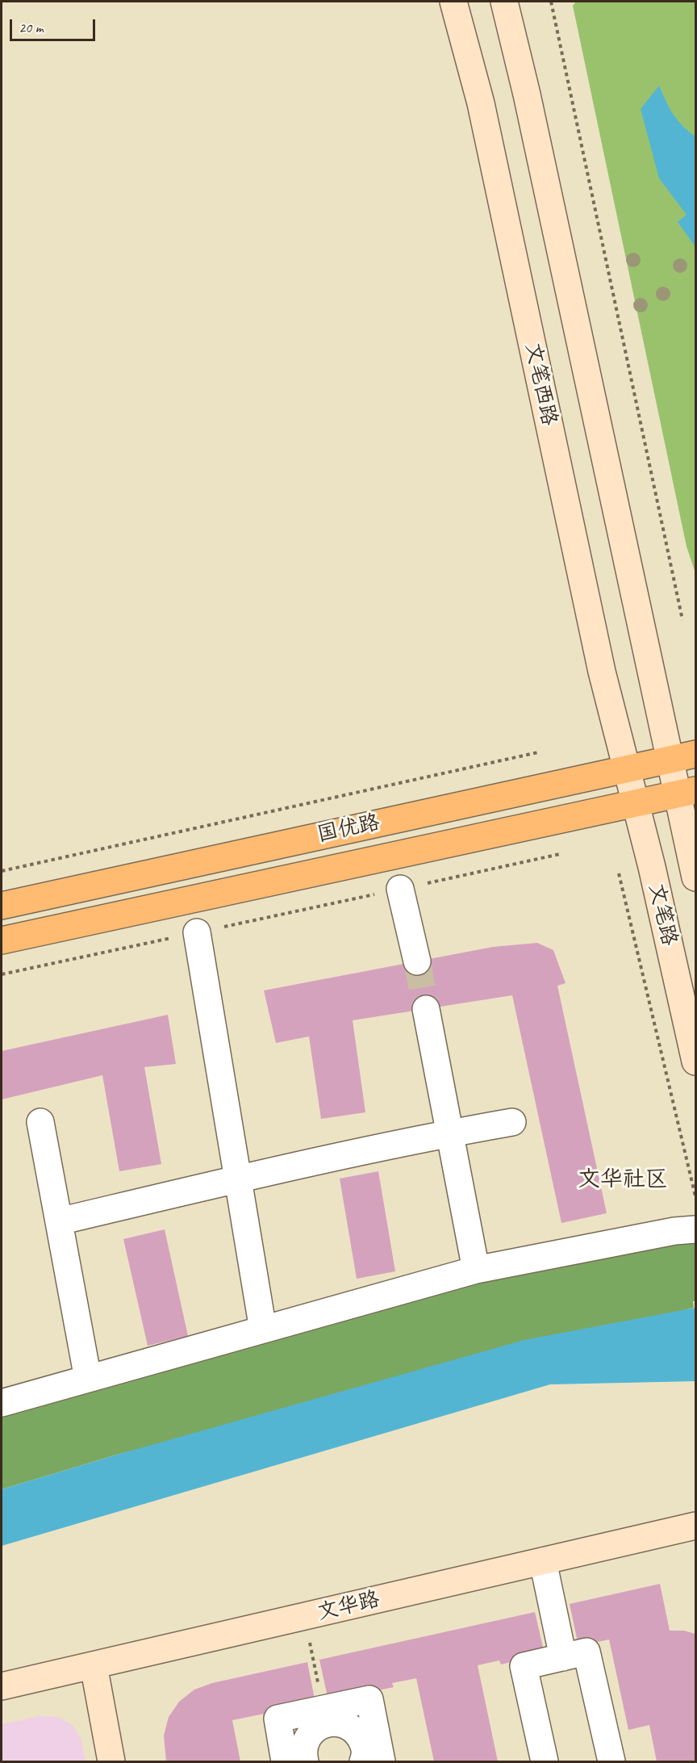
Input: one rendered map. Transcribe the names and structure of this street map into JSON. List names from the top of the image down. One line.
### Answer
{"streets":{"main road":["文笔西路","国优路","文笔路","文华路"]},"crossings":[["文笔西路","国优路"],["文笔西路","文笔路"],["国优路","文笔路"]],"districts":["文华社区"],"scale_bar":"20 m"}
